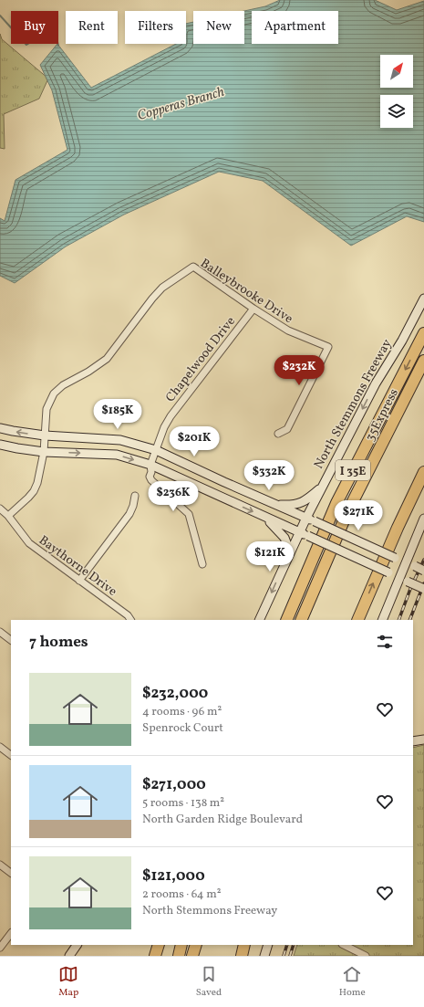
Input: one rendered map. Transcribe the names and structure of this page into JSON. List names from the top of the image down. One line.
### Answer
{"streets":{"highway":["35Express","I 35E"],"main road":["North Stemmons Freeway"],"street":["Balleybrooke Drive","Chapelwood Drive","Baythorne Drive"]},"crossings":[["Balleybrooke Drive","Chapelwood Drive"],["Balleybrooke Drive","Baythorne Drive"]],"one_way":["North Stemmons Freeway"],"water":["Copperas Branch"],"north":"top right","page":{"chip":["Buy","Rent","Filters","New","Apartment"],"price":["$232K","$185K","$201K","$332K","$236K","$271K","$121K"],"heading":"7 homes","list":[{"name":"$232,000","note":"4 rooms · 96 m² · Spenrock Court"},{"name":"$271,000","note":"5 rooms · 138 m² · North Garden Ridge Boulevard"},{"name":"$121,000","note":"2 rooms · 64 m² · North Stemmons Freeway"}],"tabs":["Map","Saved","Home"]}}
